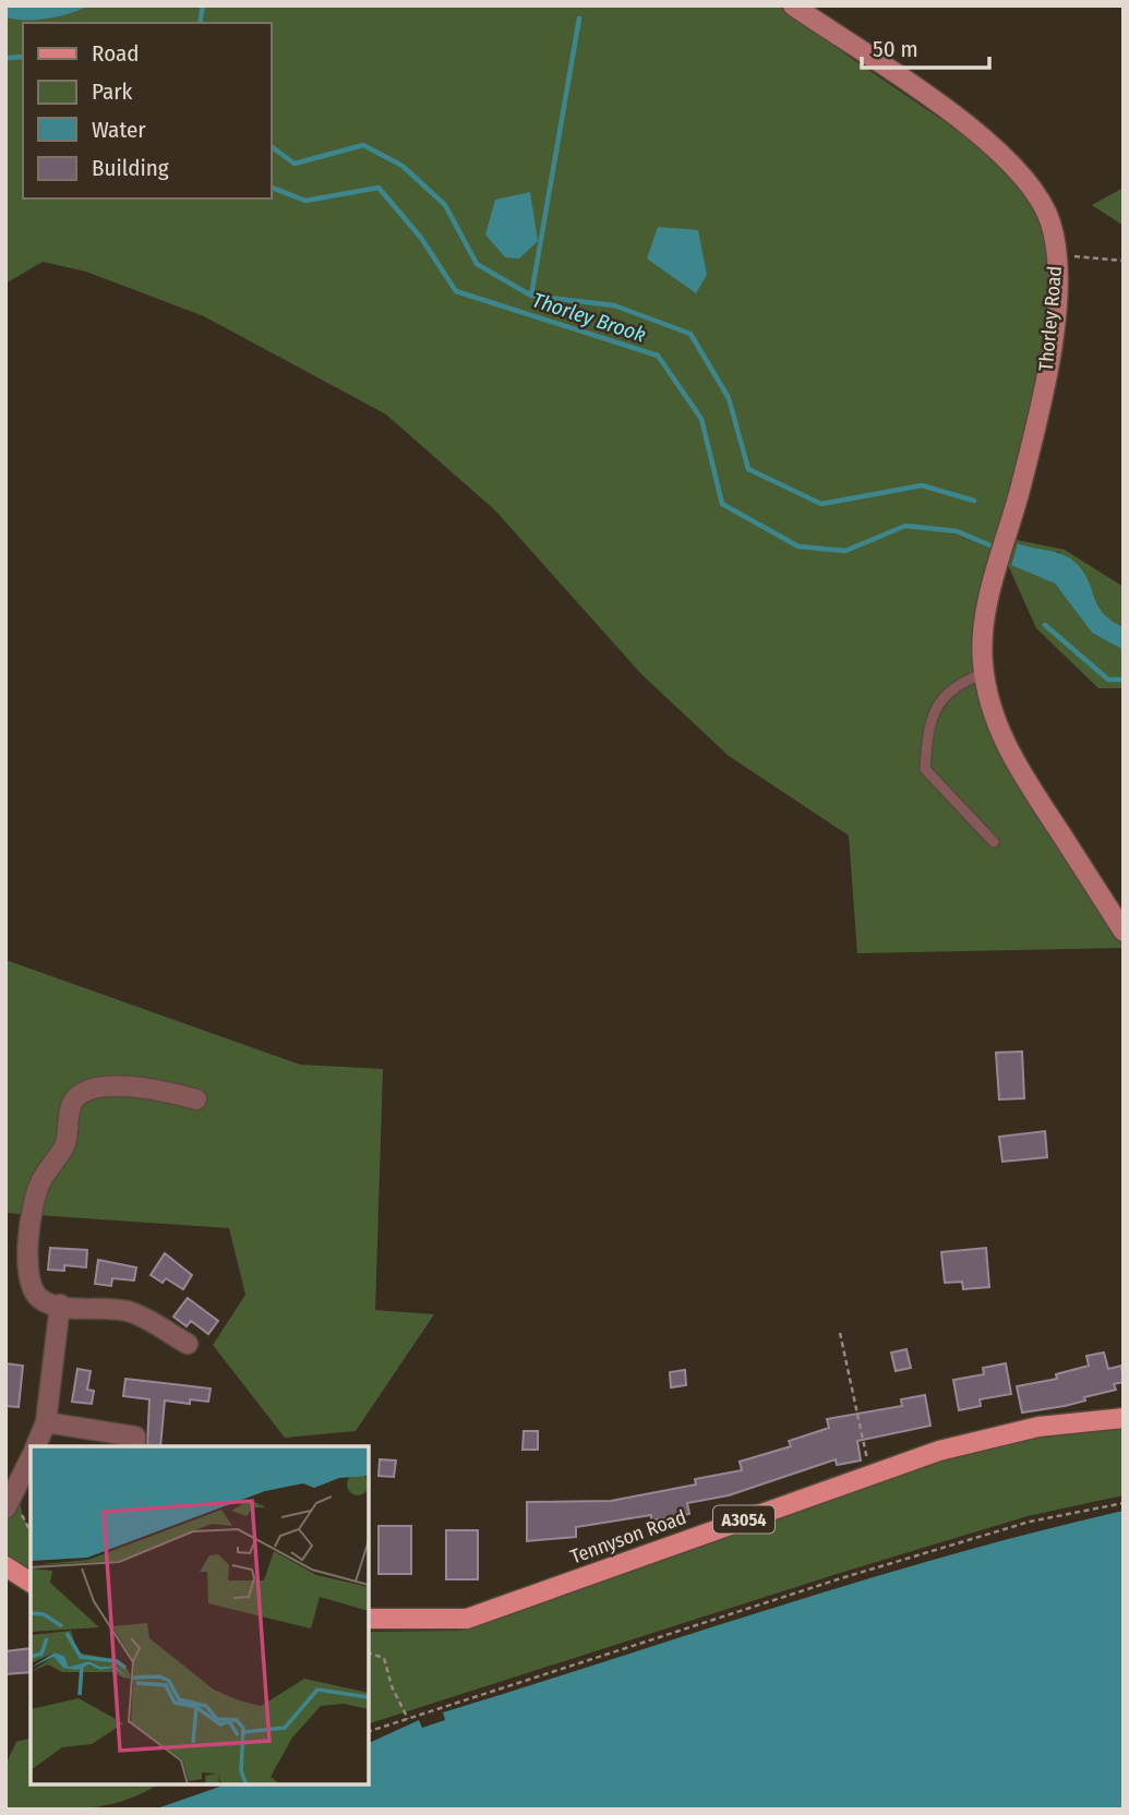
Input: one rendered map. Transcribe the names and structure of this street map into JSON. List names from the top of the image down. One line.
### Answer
{"streets":{"main road":["Thorley Road","A3054","Tennyson Road"]},"water":["Thorley Brook"],"legend":["Road","Park","Water","Building"],"scale_bar":"50 m"}
